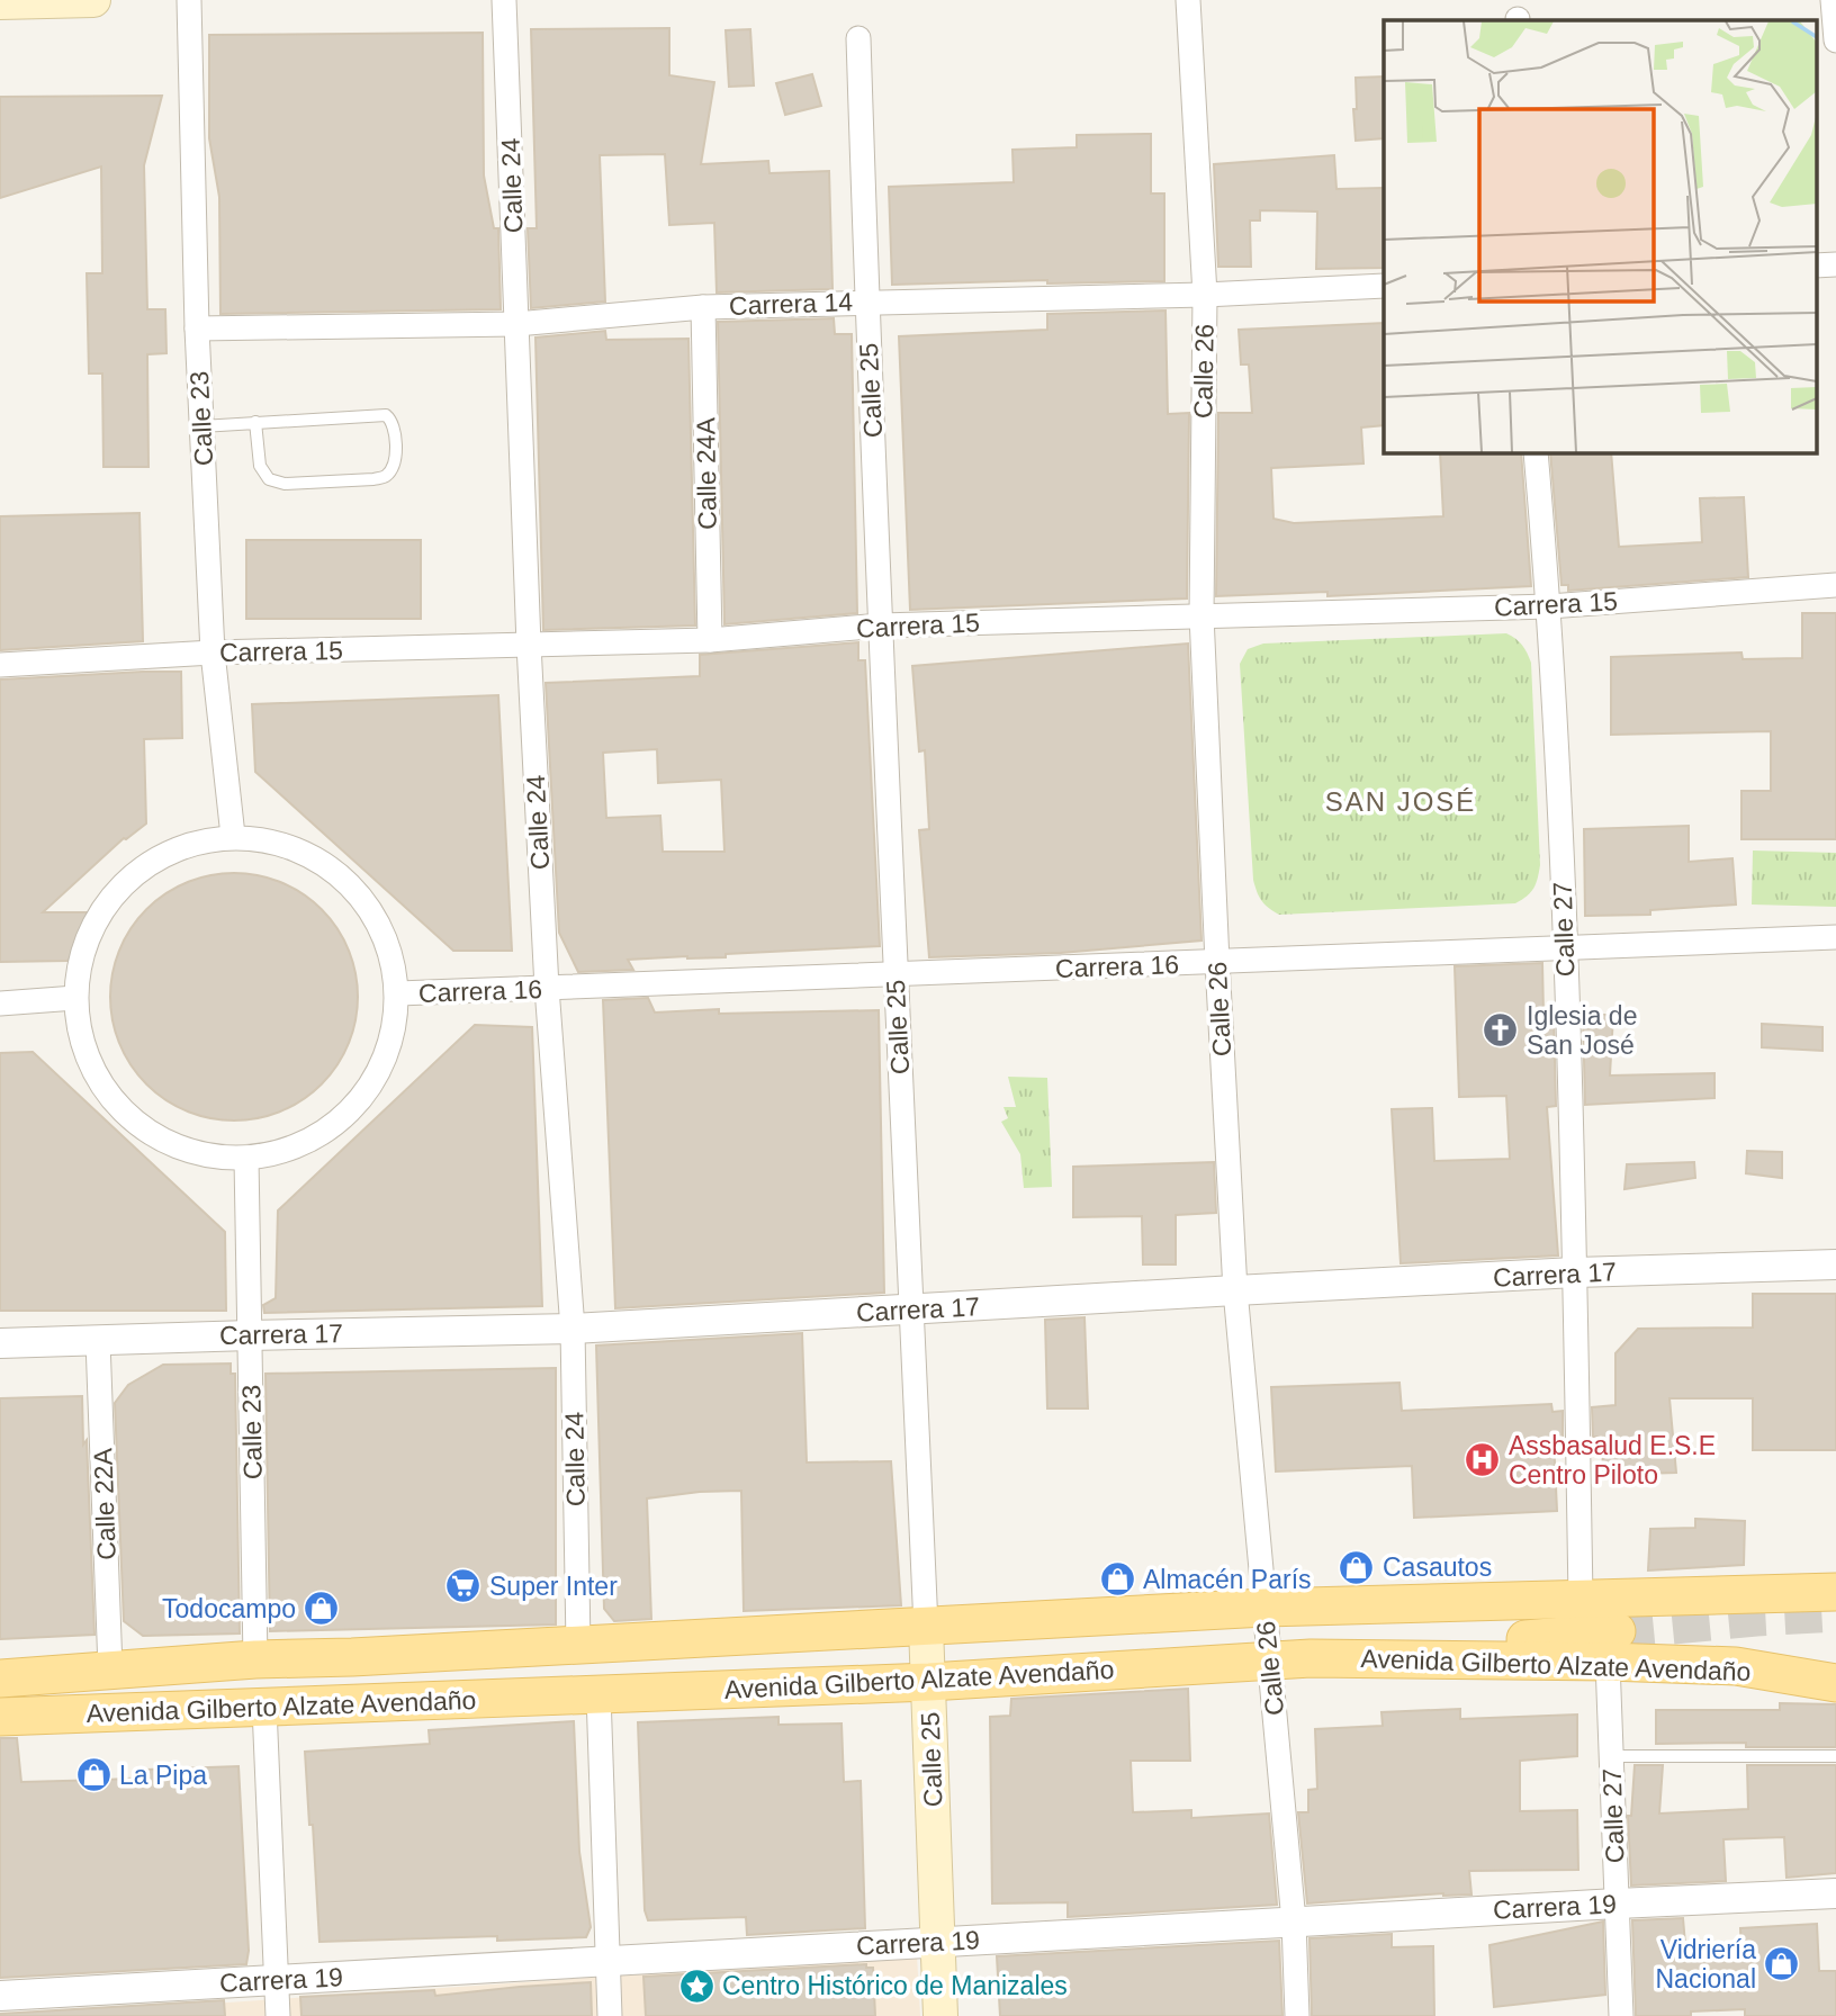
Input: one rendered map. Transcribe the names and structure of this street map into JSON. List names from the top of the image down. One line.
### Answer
{"streets":{"main road":["Calle 25","Avenida Gilberto Alzate Avendaño"],"street":["Calle 24","Carrera 14","Calle 26","Calle 23","Calle 24A","Carrera 15","Calle 27","Carrera 16","Carrera 17","Calle 22A","Carrera 19"]},"crossings":[["Calle 24","Carrera 14"],["Calle 24","Carrera 15"],["Calle 24","Carrera 16"],["Calle 24","Carrera 17"],["Calle 24","Avenida Gilberto Alzate Avendaño"],["Carrera 14","Calle 26"],["Carrera 14","Calle 25"],["Carrera 14","Calle 23"],["Carrera 14","Calle 24A"],["Calle 26","Carrera 15"],["Calle 26","Carrera 16"],["Calle 26","Carrera 17"],["Calle 26","Avenida Gilberto Alzate Avendaño"],["Calle 26","Carrera 19"],["Calle 25","Carrera 15"],["Calle 25","Carrera 16"],["Calle 25","Carrera 17"],["Calle 25","Avenida Gilberto Alzate Avendaño"],["Calle 25","Carrera 19"],["Calle 23","Carrera 15"],["Calle 23","Carrera 17"],["Calle 23","Avenida Gilberto Alzate Avendaño"],["Calle 24A","Carrera 15"],["Carrera 15","Calle 27"],["Calle 27","Carrera 16"],["Calle 27","Carrera 17"],["Calle 27","Avenida Gilberto Alzate Avendaño"],["Calle 27","Carrera 19"],["Carrera 17","Calle 22A"],["Calle 22A","Avenida Gilberto Alzate Avendaño"]],"districts":["SAN JOSÉ"],"places":{"church":["Iglesia de San José"],"hospital":["Assbasalud E.S.E Centro Piloto"],"shop":["Casautos","Almacén París","Todocampo","La Pipa","Vidriería Nacional"],"supermarket":["Super Inter"],"place":["Centro Histórico de Manizales"]}}
